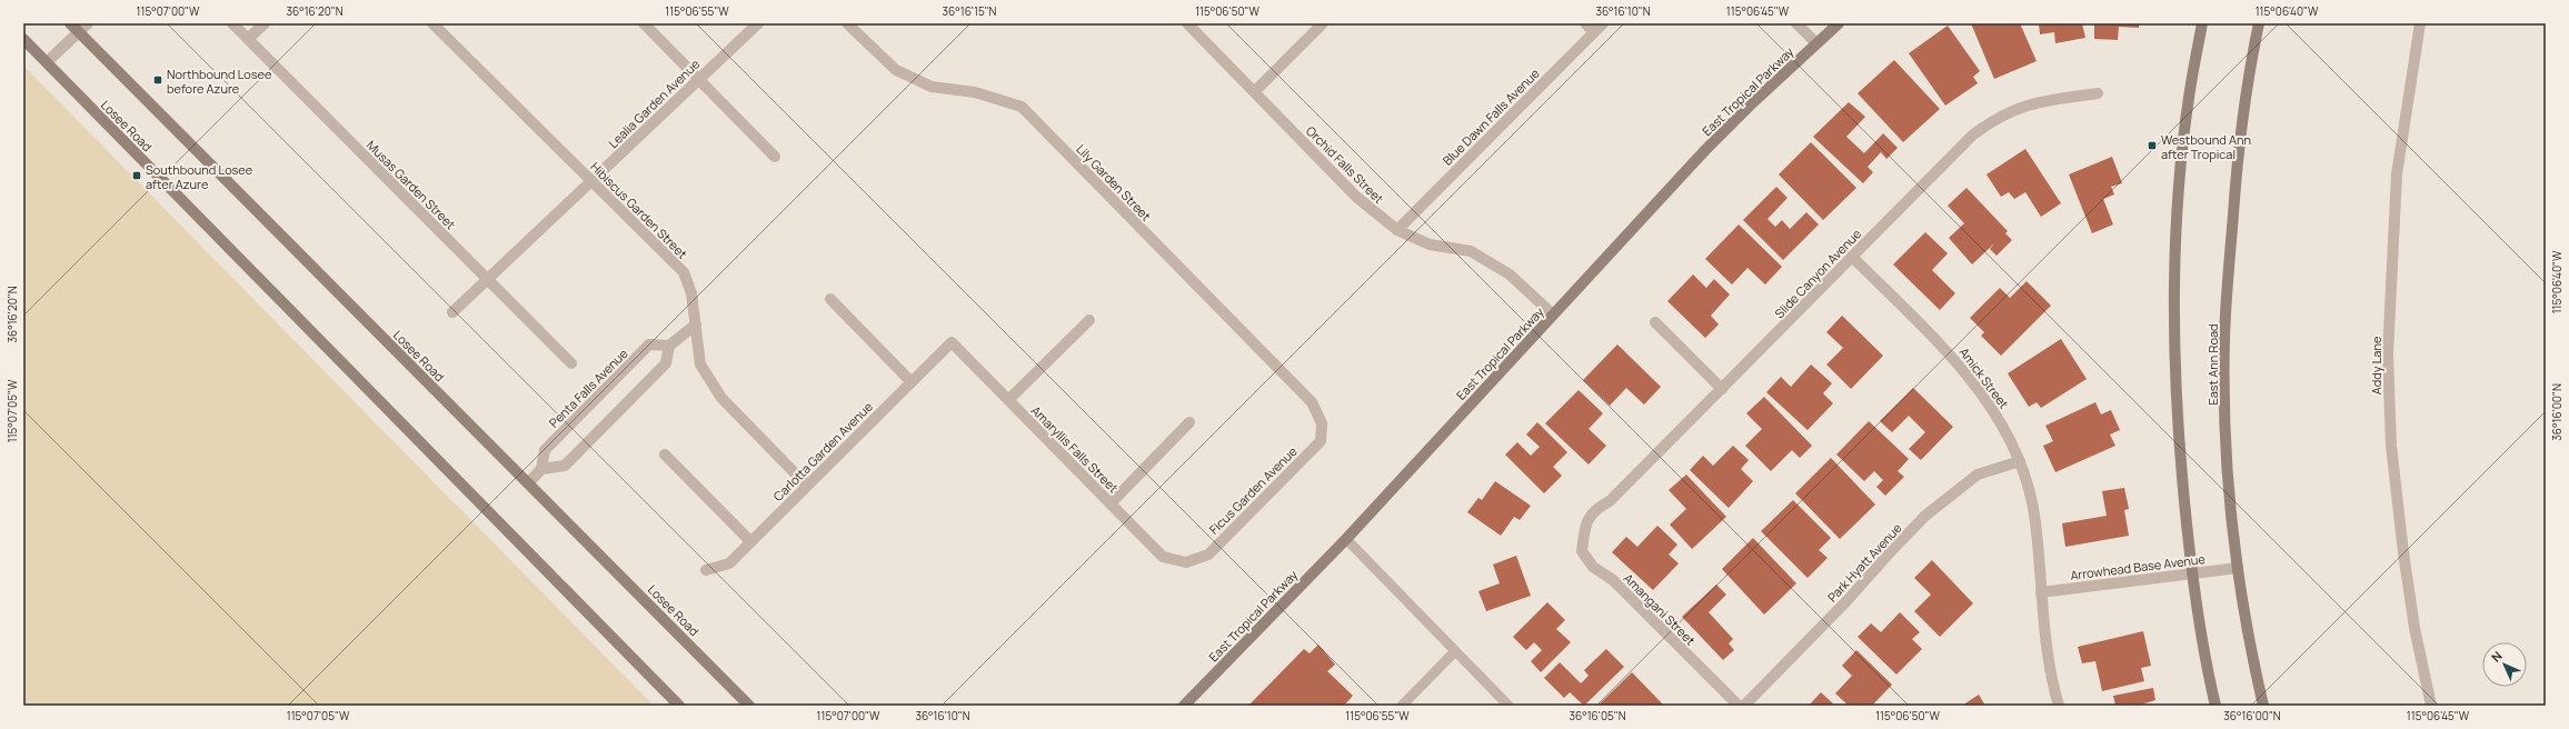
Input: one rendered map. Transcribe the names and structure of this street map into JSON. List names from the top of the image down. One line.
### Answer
{"streets":{"main road":["East Tropical Parkway","Losee Road","East Ann Road"],"street":["Lealia Garden Avenue","Blue Dawn Falls Avenue","Orchid Falls Street","Lily Garden Street","Musas Garden Street","Hibiscus Garden Street","Slide Canyon Avenue","Addy Lane","Amick Street","Penta Falls Avenue","Amaryllis Falls Street","Carlotta Garden Avenue","Ficus Garden Avenue","Park Hyatt Avenue","Arrowhead Base Avenue","Amangani Street"]},"crossings":[["East Tropical Parkway","Orchid Falls Street"],["Lealia Garden Avenue","Musas Garden Street"],["Lealia Garden Avenue","Hibiscus Garden Street"],["Blue Dawn Falls Avenue","Orchid Falls Street"],["Losee Road","Penta Falls Avenue"],["Lily Garden Street","Ficus Garden Avenue"],["Hibiscus Garden Street","Carlotta Garden Avenue"],["Slide Canyon Avenue","Amick Street"],["Slide Canyon Avenue","Amangani Street"],["East Ann Road","Arrowhead Base Avenue"],["Amick Street","Park Hyatt Avenue"],["Amick Street","Arrowhead Base Avenue"],["Amaryllis Falls Street","Carlotta Garden Avenue"],["Amaryllis Falls Street","Ficus Garden Avenue"]],"places":{"transit":["Northbound Losee before Azure","Westbound Ann after Tropical","Southbound Losee after Azure"]},"north":"top left","coordinates":["115°07'00\"W","36°16'20\"N","115°06'55\"W","36°16'15\"N","115°06'50\"W","36°16'10\"N","115°06'45\"W","115°06'40\"W","115°07'05\"W","36°16'00\"N","36°16'05\"N"]}
